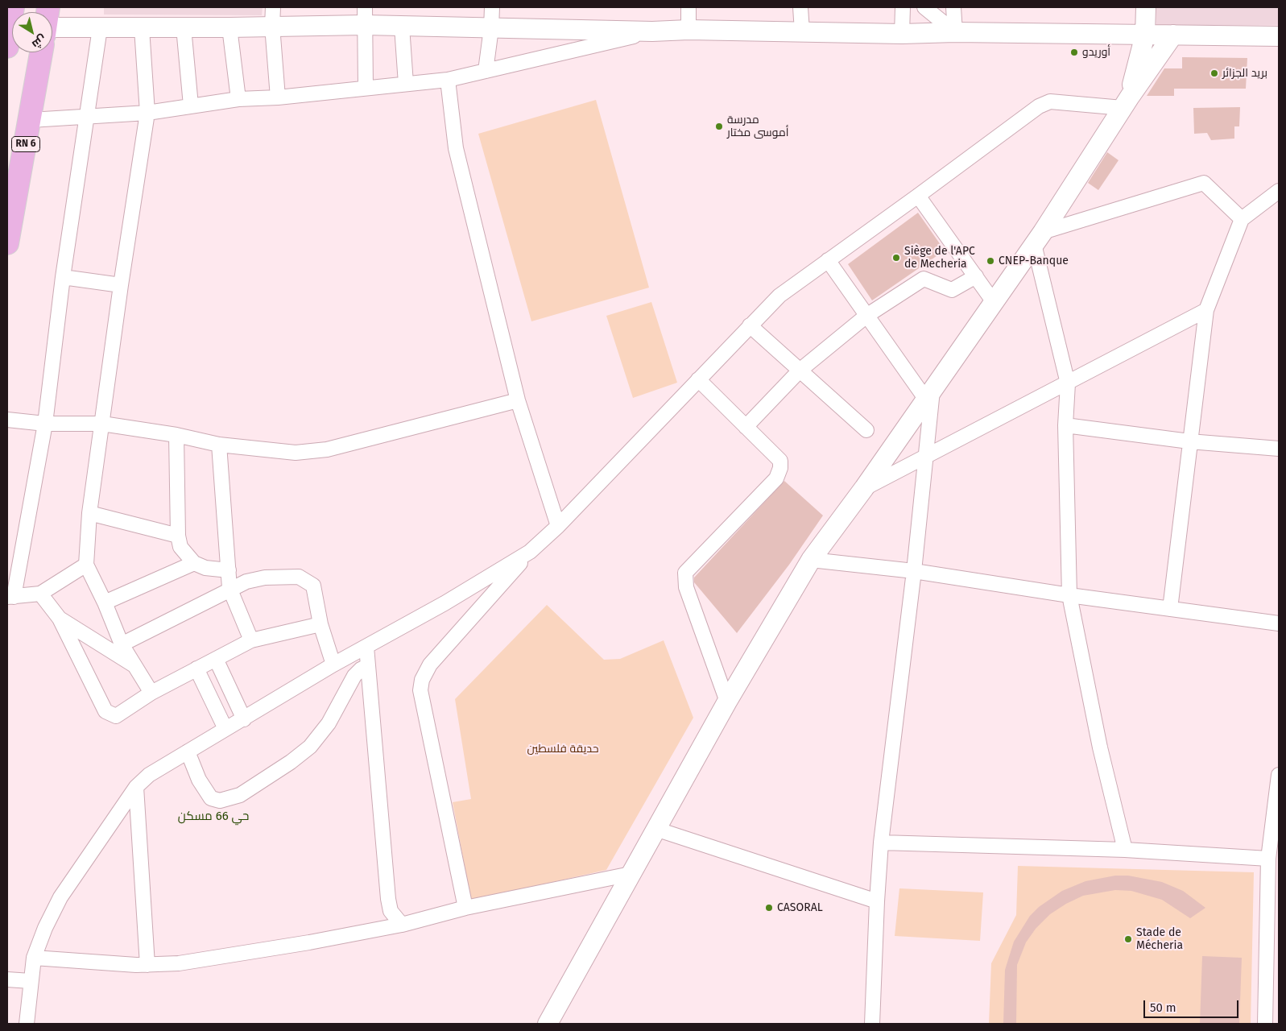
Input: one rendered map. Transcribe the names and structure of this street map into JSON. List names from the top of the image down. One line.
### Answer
{"streets":{"main road":["RN 6"]},"districts":["حي 66 مسكن"],"parks":["حديقة فلسطين"],"places":["أوريدو","بريد الجزائر","مدرسة أموسى مختار","Siège de l'APC de Mecheria","CNEP-Banque","CASORAL","Stade de Mécheria"],"scale_bar":"50 m","north":"bottom right"}
